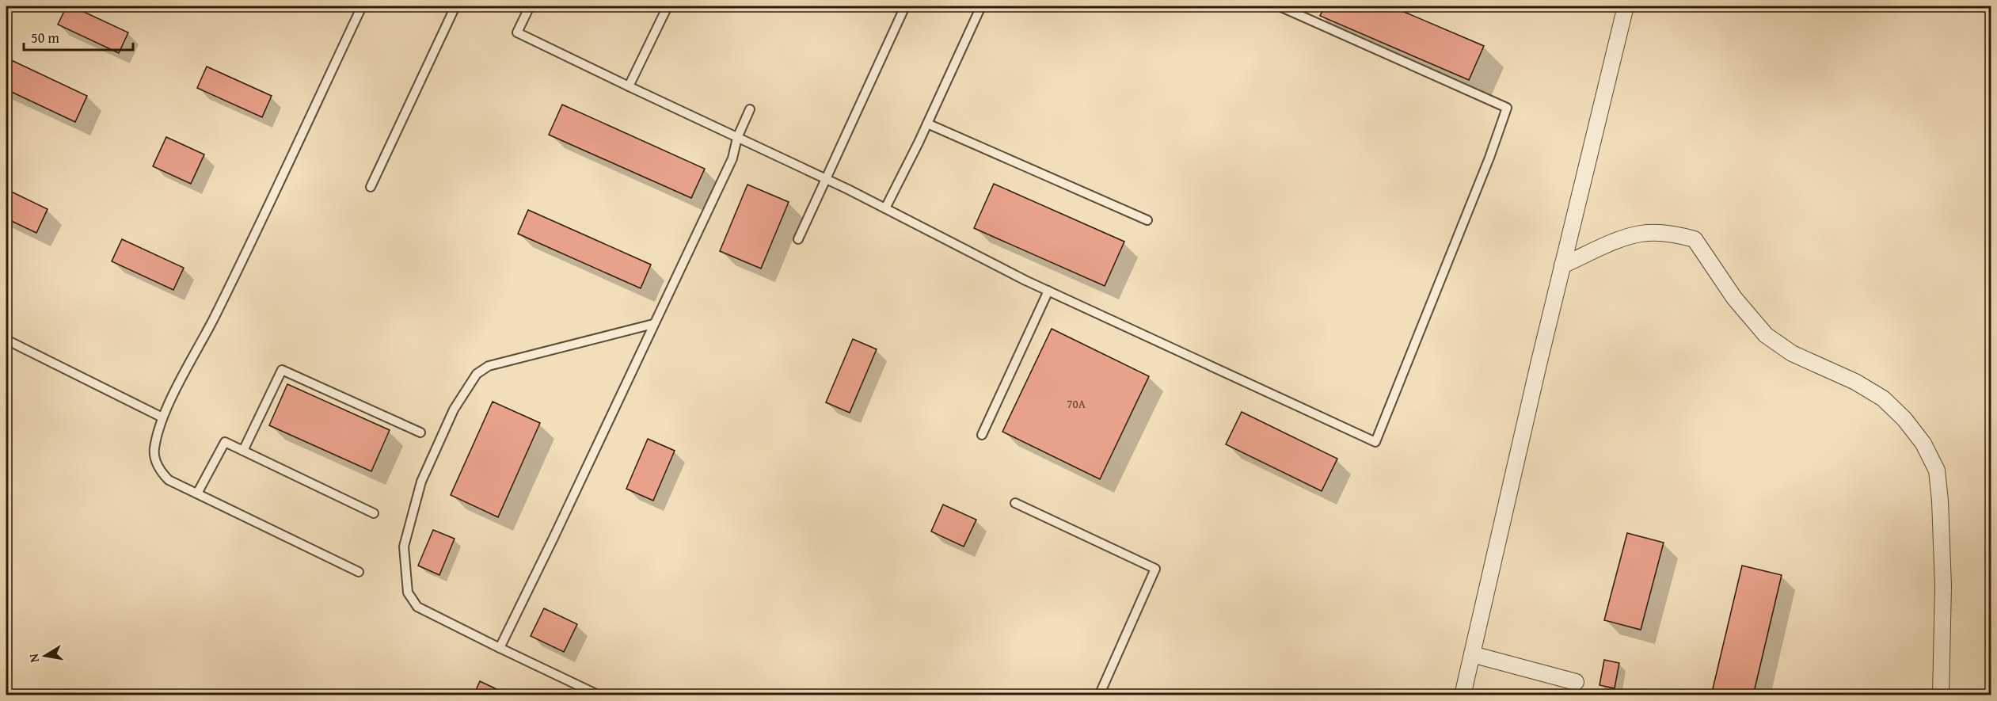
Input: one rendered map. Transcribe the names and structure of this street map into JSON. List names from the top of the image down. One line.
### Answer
{"house_numbers":["70А"],"scale_bar":"50 m","north":"left"}
